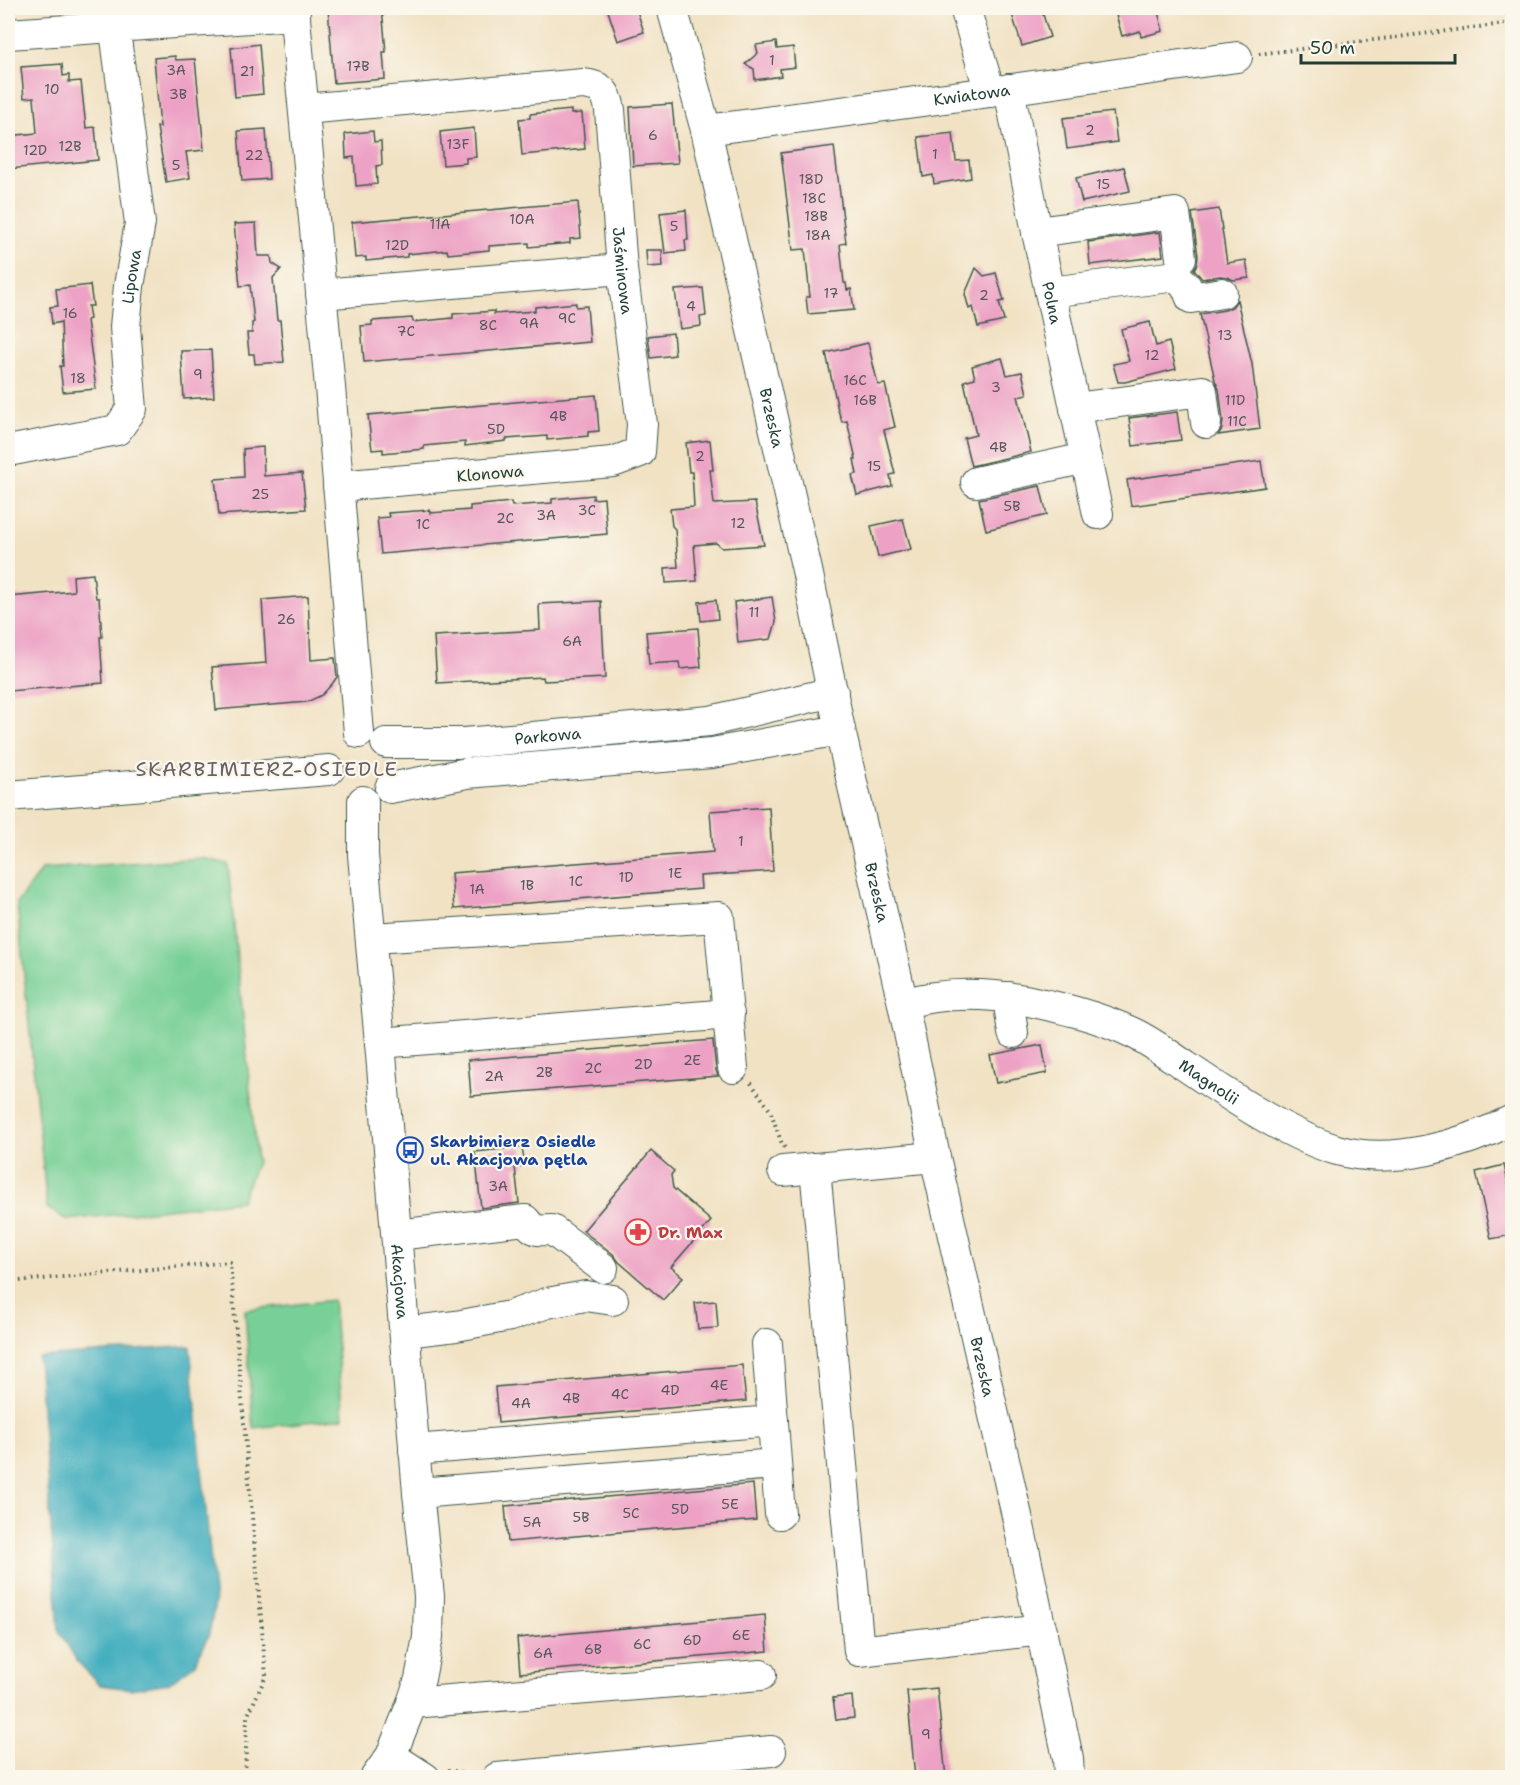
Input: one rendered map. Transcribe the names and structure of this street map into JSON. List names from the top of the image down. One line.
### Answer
{"streets":{"street":["Kwiatowa","Jaśminowa","Lipowa","Polna","Brzeska","Klonowa","Parkowa","Magnolii","Akacjowa"]},"crossings":[["Kwiatowa","Polna"],["Kwiatowa","Brzeska"],["Jaśminowa","Klonowa"],["Brzeska","Parkowa"],["Brzeska","Magnolii"],["Parkowa","Akacjowa"]],"districts":["SKARBIMIERZ-OSIEDLE"],"places":{"bus stop":["Skarbimierz Osiedle ul. Akacjowa pętla"],"pharmacy":["Dr. Max"]},"house_numbers":["1","17B","3A","21","10","3B","2","6","13F","12B","12D","1","22","5","18D","15","18C","18B","10A","11A","5","18A","12D","17","2","4","16","9C","9A","8C","7C","13","12","9","18","16C","3","16B","11D","4B","11C","5D","4B","2","15","25","5B","3C","3A","2C","12","1C","11","26","6A","1","1E","1D","1C","1B","1A","2E","2D","2C","2B","2A","3A","4E","4D","4C","4B","4A","5E","5D","5C","5B","5A","6E","6D","6C","6B","6A","9"],"scale_bar":"50 m"}
